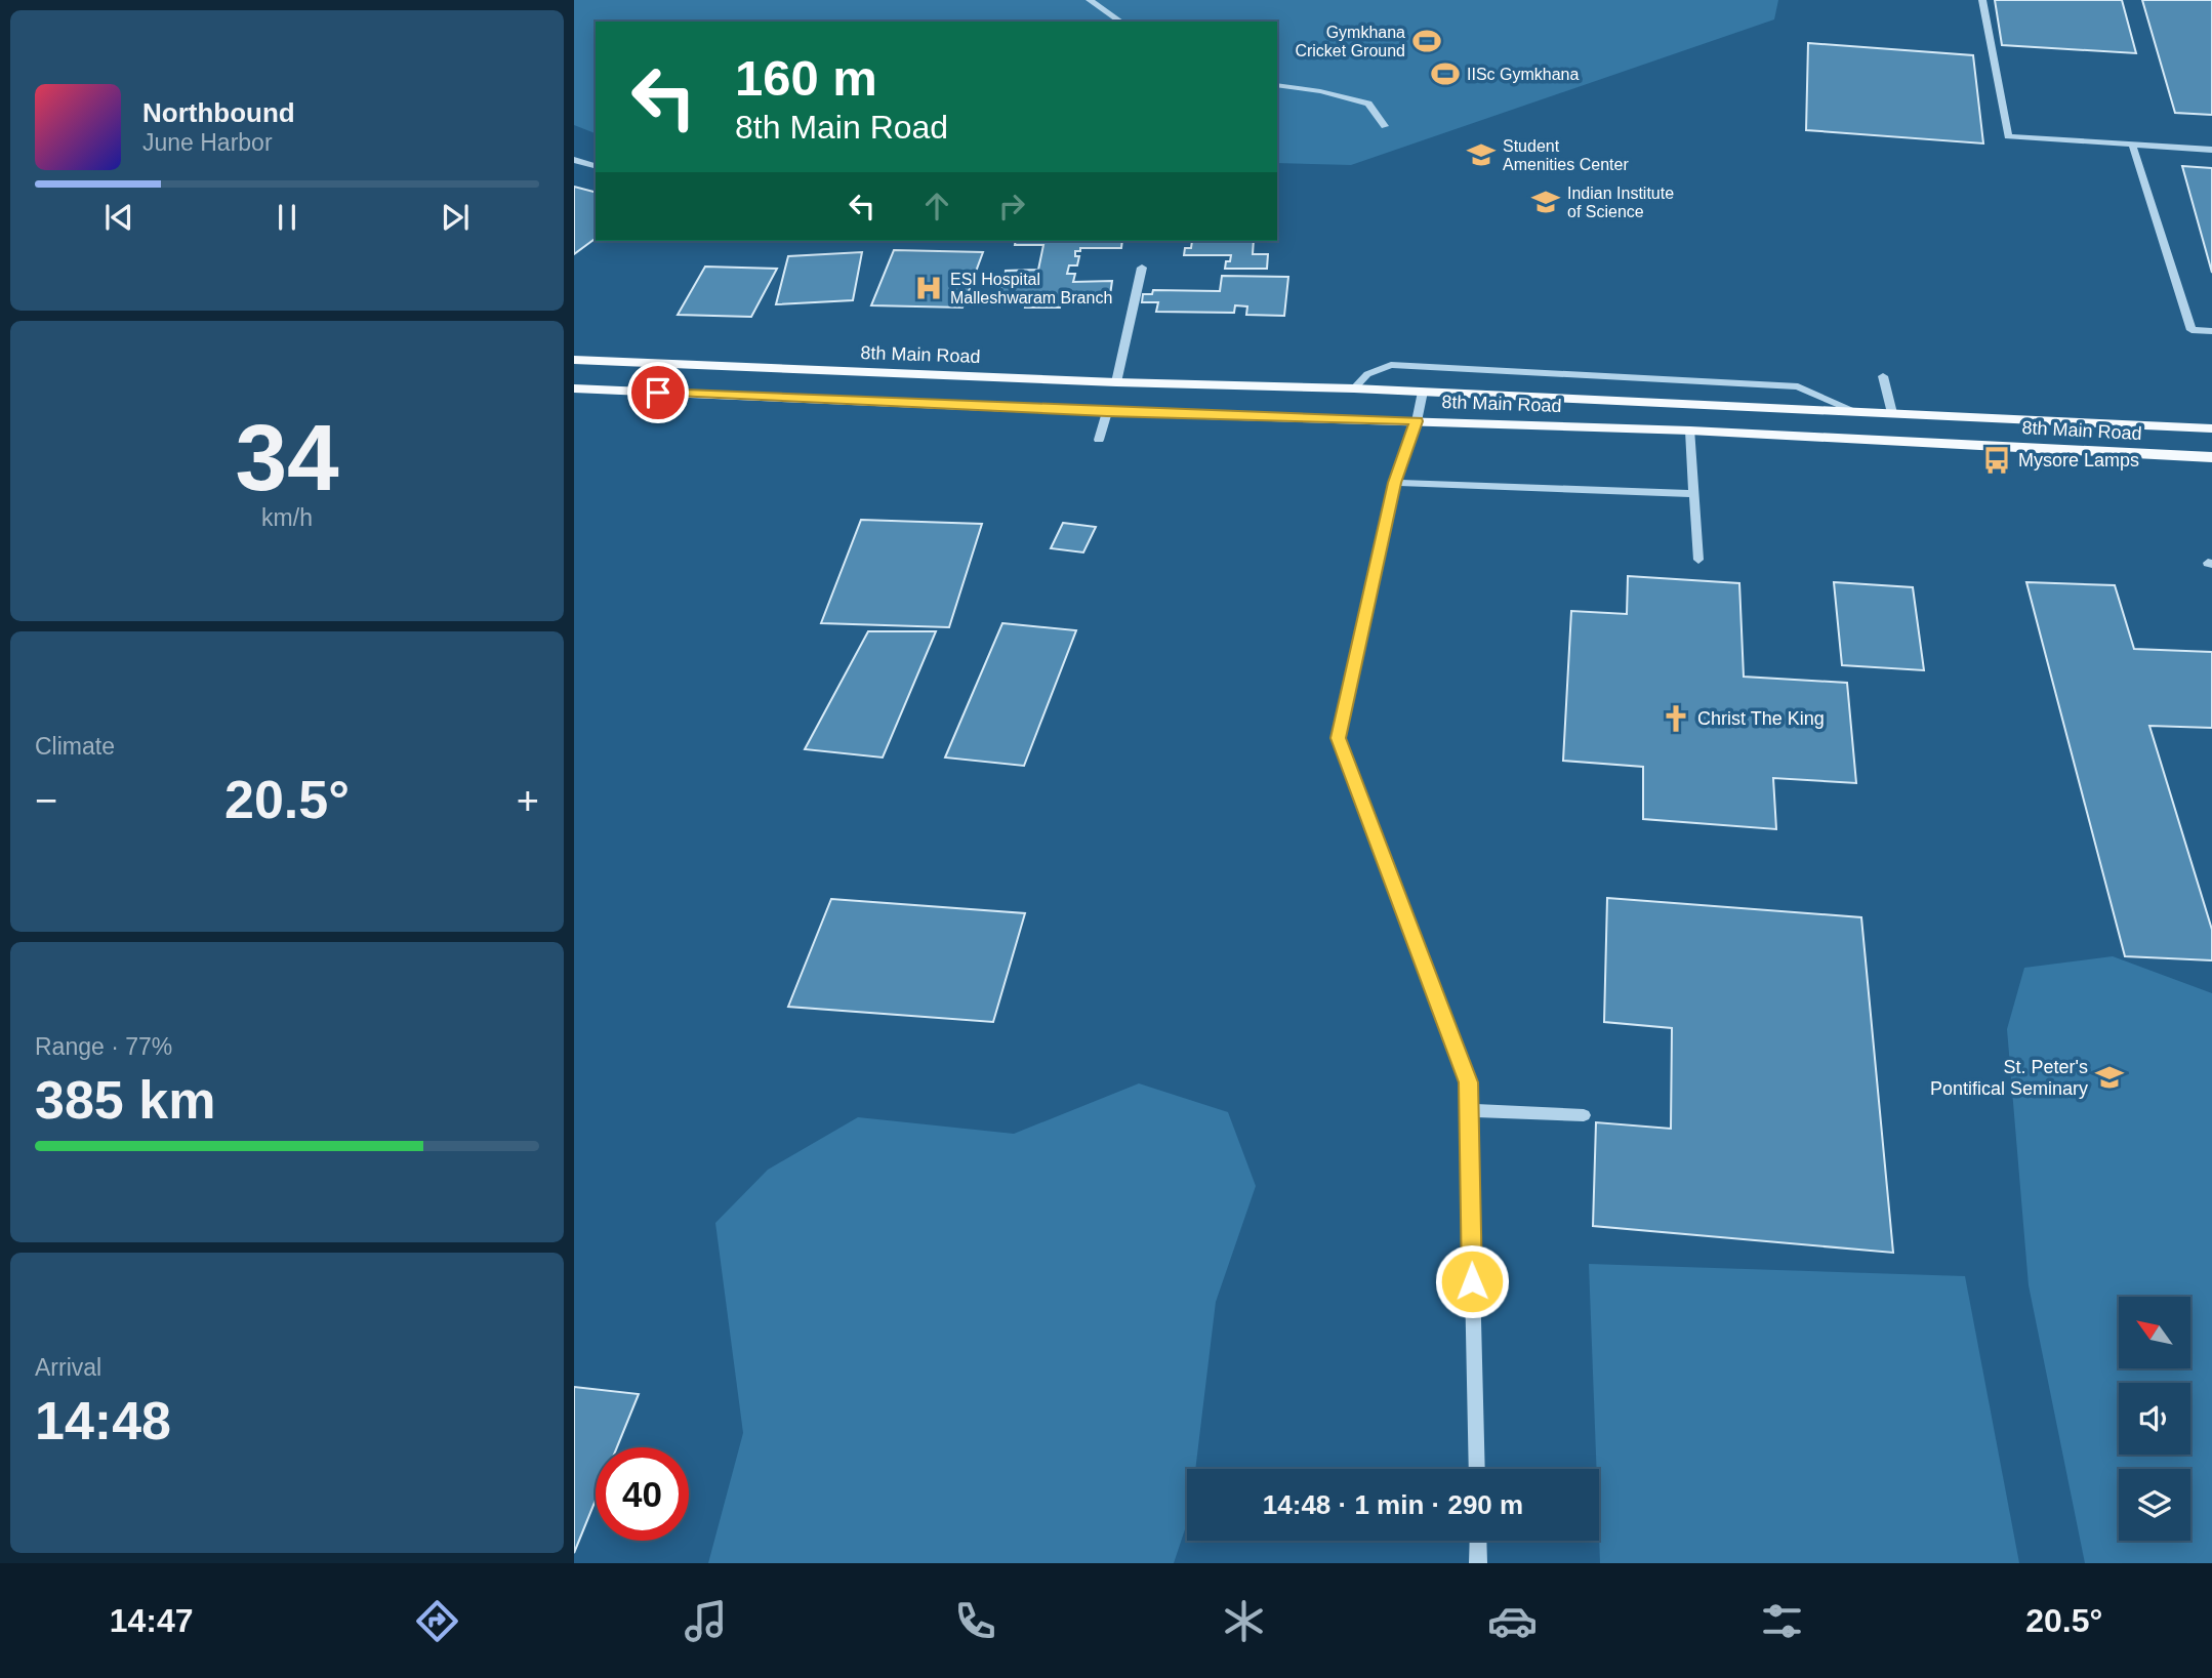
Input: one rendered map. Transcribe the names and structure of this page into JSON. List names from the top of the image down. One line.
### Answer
{"streets":{"main road":["8th Main Road"]},"places":{"sports":["Gymkhana Cricket Ground","IISc Gymkhana"],"school or university":["Student Amenities Center","Indian Institute of Science","St. Peter's Pontifical Seminary"],"hospital":["ESI Hospital Malleshwaram Branch"],"bus stop":["Mysore Lamps"],"church":["Christ The King"]},"north":"top left","page":{"turn":["160 m","8th Main Road"],"song":["Northbound","June Harbor"],"tile":[["34","km/h"],"Climate",["Range · 77%","385 km"],["Arrival","14:48"]],"heat":["−","20.5°","+"],"limit":"40","trip":"14:48 · 1 min · 290 m","tabs":["14:47","20.5°"]}}
